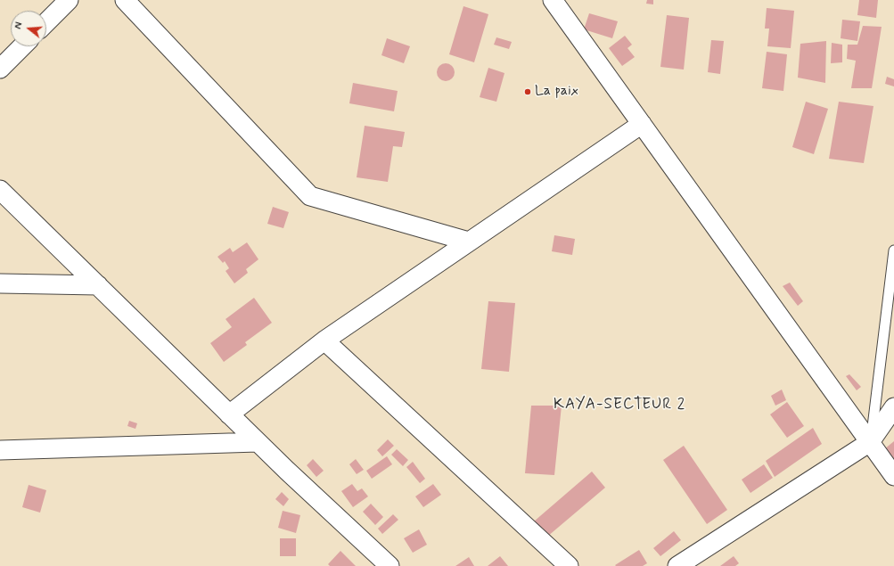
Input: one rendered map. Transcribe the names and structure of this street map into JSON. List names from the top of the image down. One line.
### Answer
{"districts":["KAYA-SECTEUR 2"],"places":["La paix"],"north":"left"}
